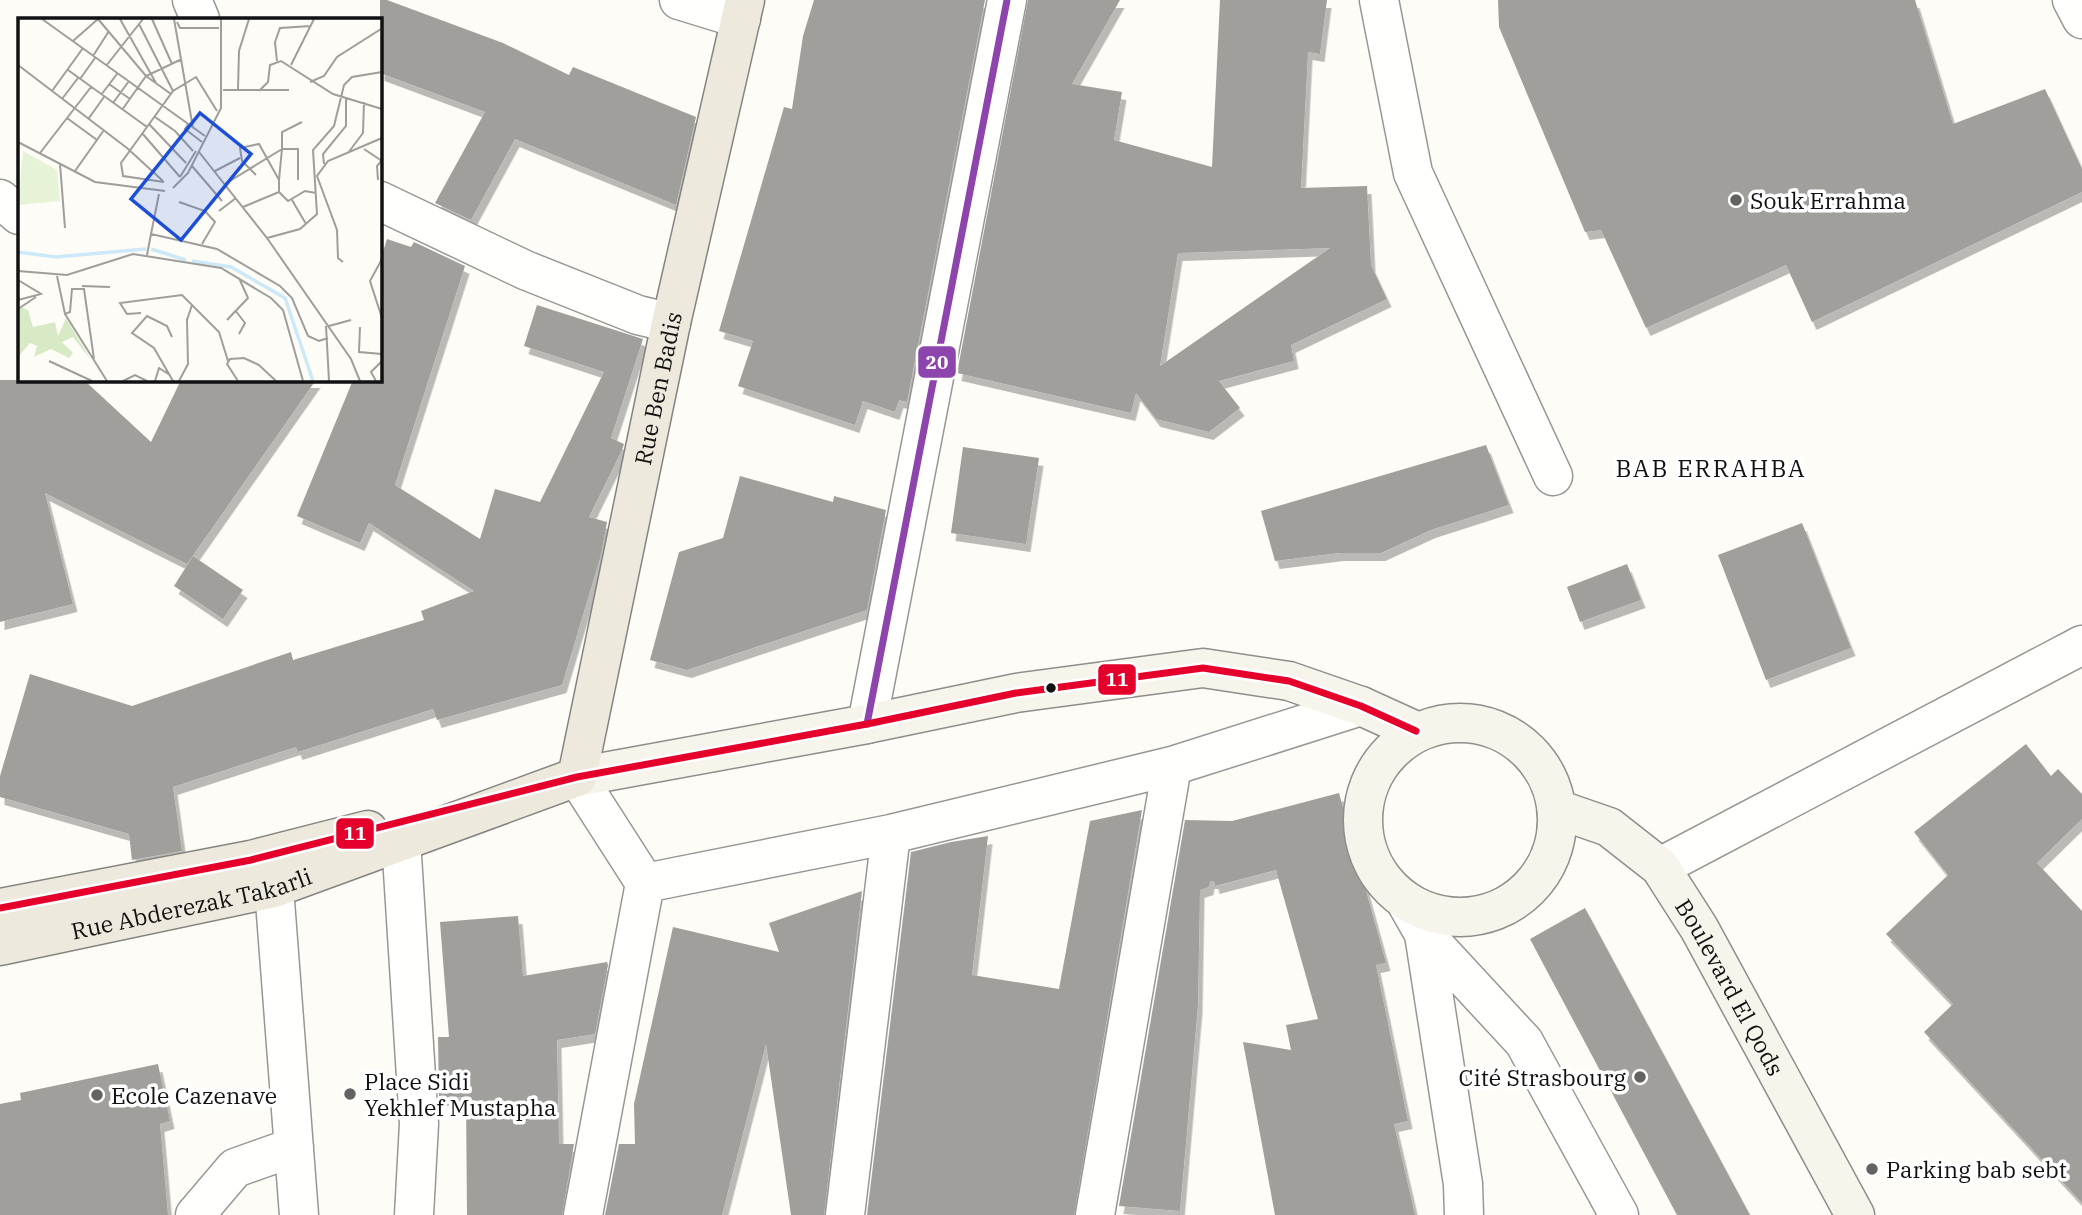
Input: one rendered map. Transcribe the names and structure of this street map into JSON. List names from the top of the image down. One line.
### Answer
{"streets":{"main road":["Rue Ben Badis","Rue Abderezak Takarli","Boulevard El Qods"]},"crossings":[["Rue Ben Badis","Rue Abderezak Takarli"],["Rue Abderezak Takarli","Boulevard El Qods"]],"districts":["BAB ERRAHBA"],"places":["Souk Errahma","Cité Strasbourg","Place Sidi Yekhlef Mustapha","Ecole Cazenave","Parking bab sebt"],"lines":["transit line 20","transit line 11"]}
